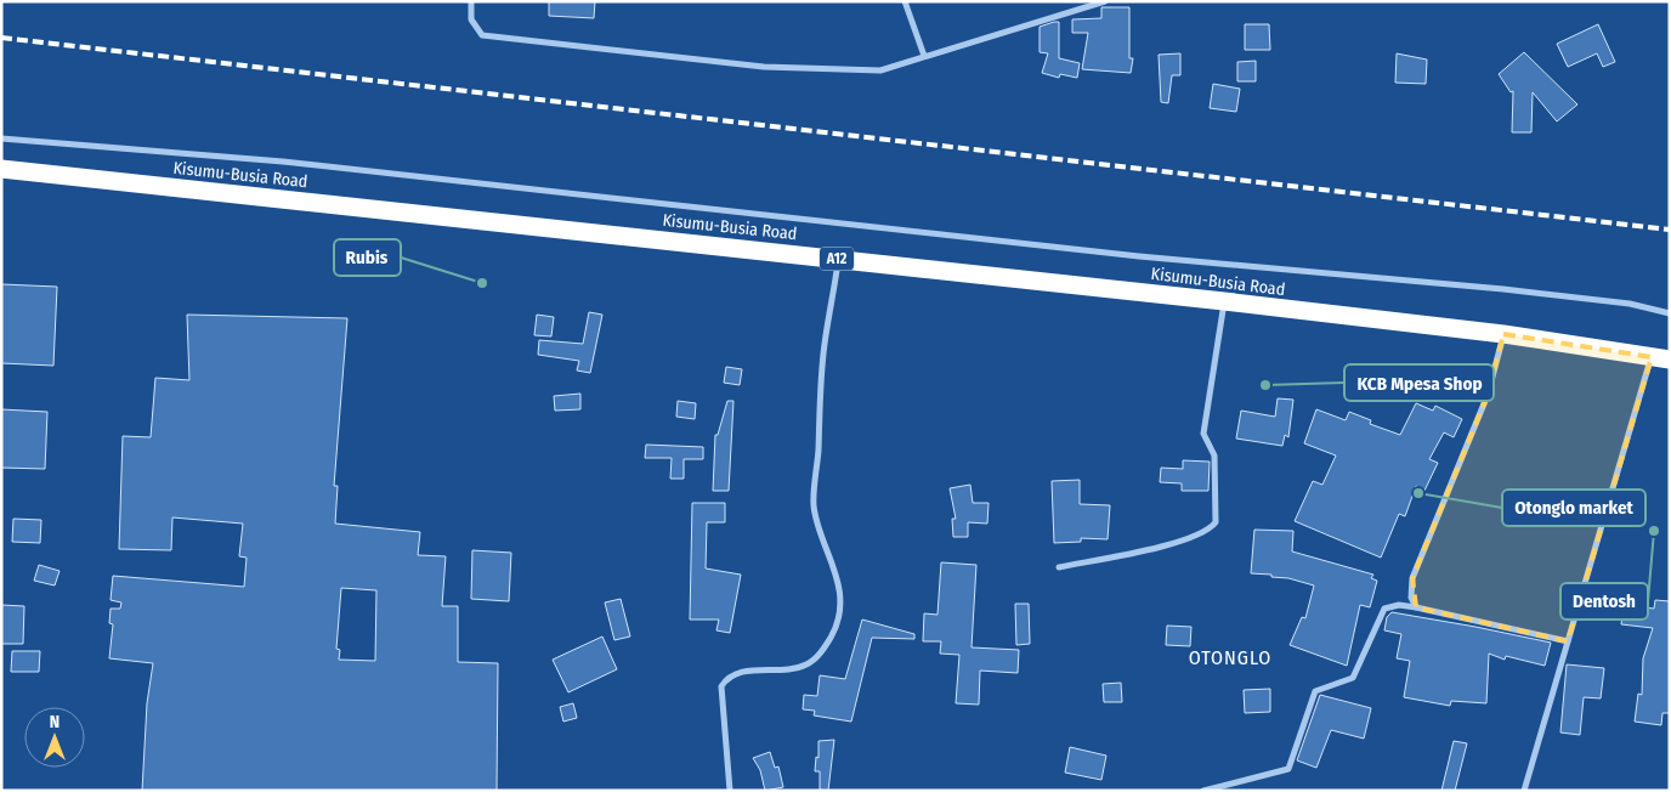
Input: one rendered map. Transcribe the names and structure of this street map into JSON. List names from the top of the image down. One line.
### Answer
{"streets":{"highway":["Kisumu-Busia Road","A12"]},"districts":["OTONGLO"],"places":["Rubis","KCB Mpesa Shop","Otonglo market","Dentosh"],"north":"top"}
